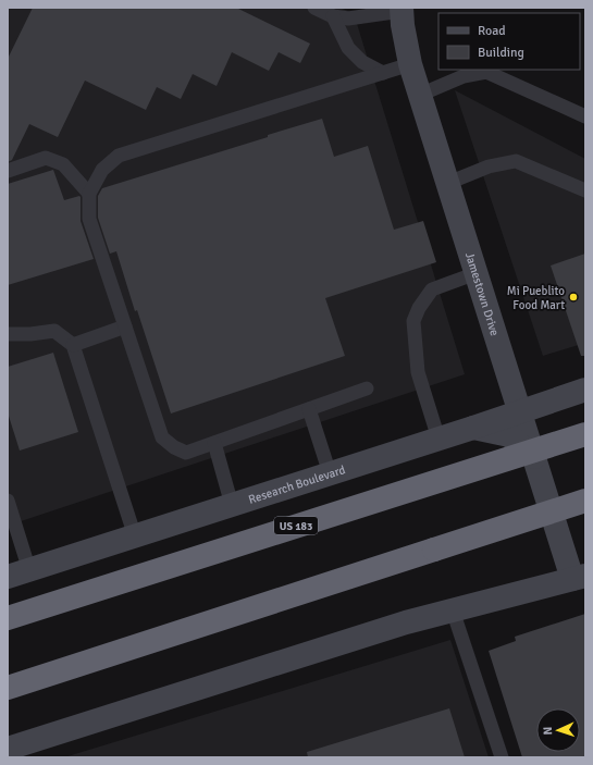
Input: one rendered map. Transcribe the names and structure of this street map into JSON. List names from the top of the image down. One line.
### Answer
{"streets":{"highway":["US 183"],"main road":["Jamestown Drive","Research Boulevard"]},"crossings":[["Jamestown Drive","Research Boulevard"]],"places":["Mi Pueblito Food Mart"],"legend":["Road","Building"],"north":"left"}
